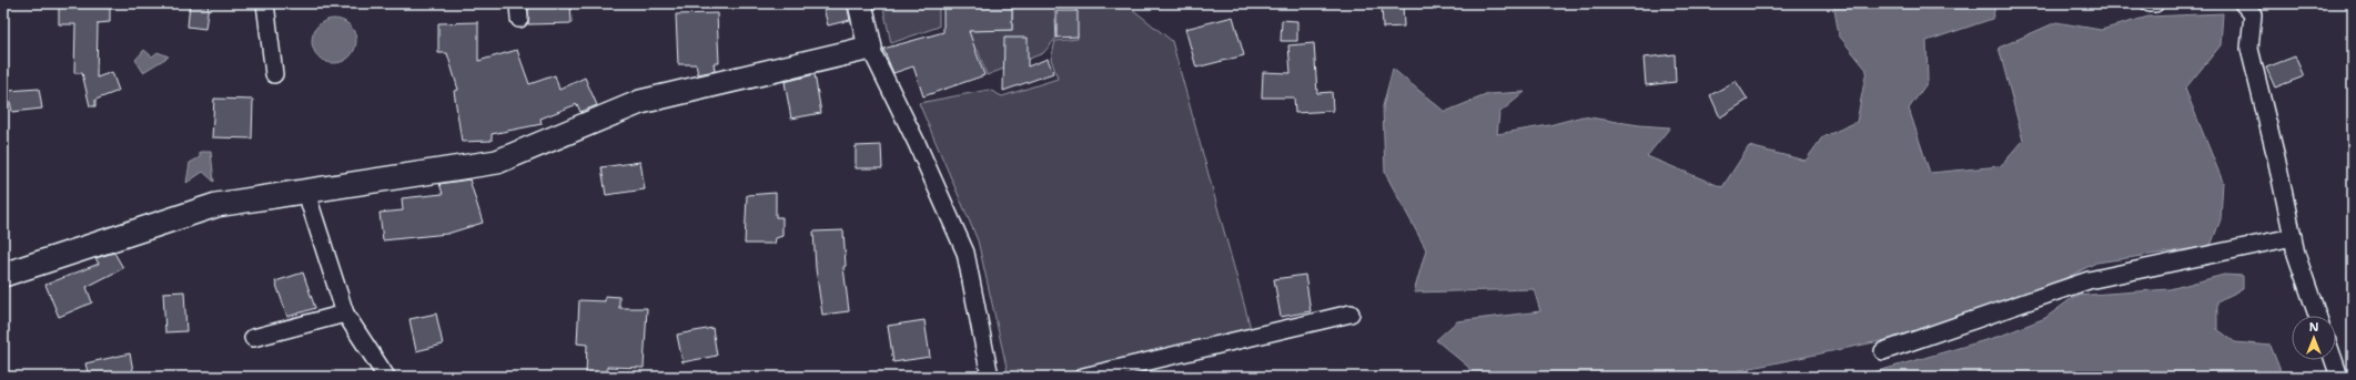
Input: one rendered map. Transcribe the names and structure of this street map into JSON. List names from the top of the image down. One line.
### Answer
{"north":"top"}
